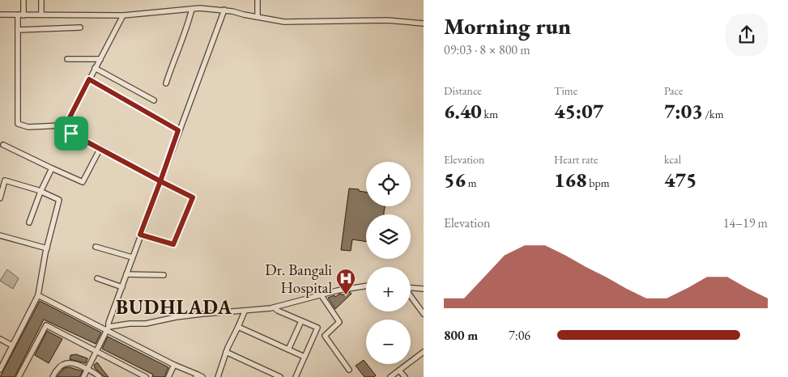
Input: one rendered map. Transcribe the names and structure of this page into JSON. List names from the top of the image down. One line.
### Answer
{"districts":["BUDHLADA"],"places":{"hospital":["Dr. Bangali Hospital"]},"page":{"heading":["Morning run","09:03 · 8 × 800 m"],"stats":[["Distance","6.40 km"],["Time","45:07"],["Pace","7:03 /km"],["Elevation","56 m"],["Heart rate","168 bpm"],["kcal","475"]],"map_buttons":["+","−"],"chart":["Elevation","14–19 m"],"list":[{"name":"800 m","note":"7:06"}]}}
